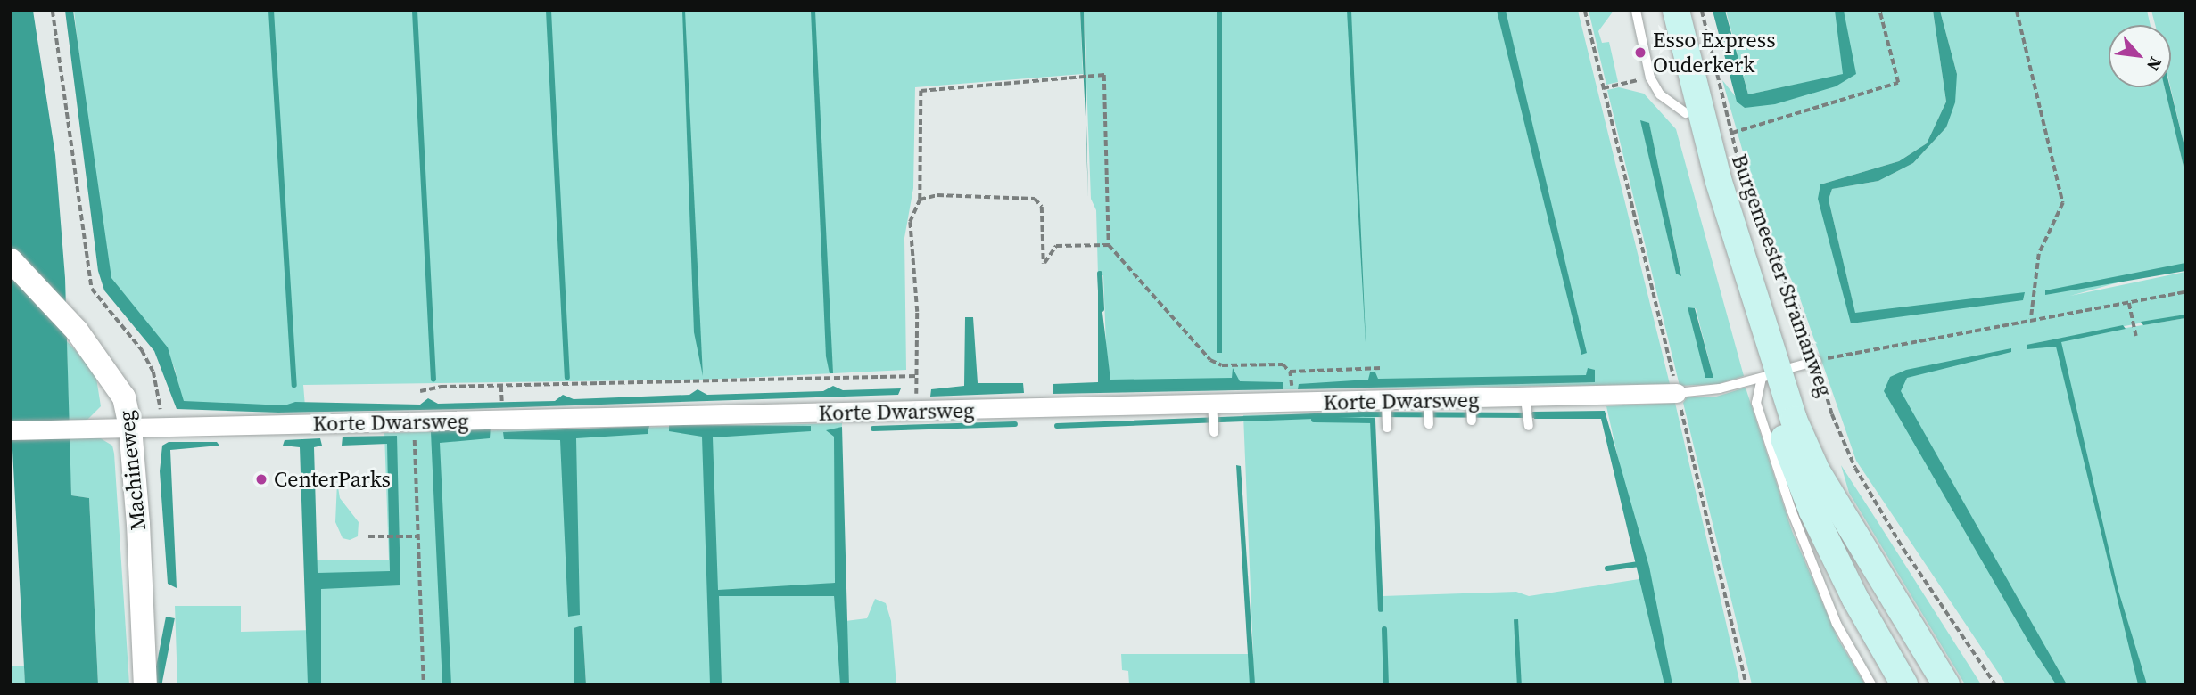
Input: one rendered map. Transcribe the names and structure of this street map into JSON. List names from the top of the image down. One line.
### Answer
{"streets":{"main road":["Burgemeester Stramanweg"],"street":["Korte Dwarsweg","Machineweg"]},"crossings":[["Burgemeester Stramanweg","Korte Dwarsweg"],["Korte Dwarsweg","Machineweg"]],"places":["Esso Express Ouderkerk","CenterParks"],"north":"bottom right"}
